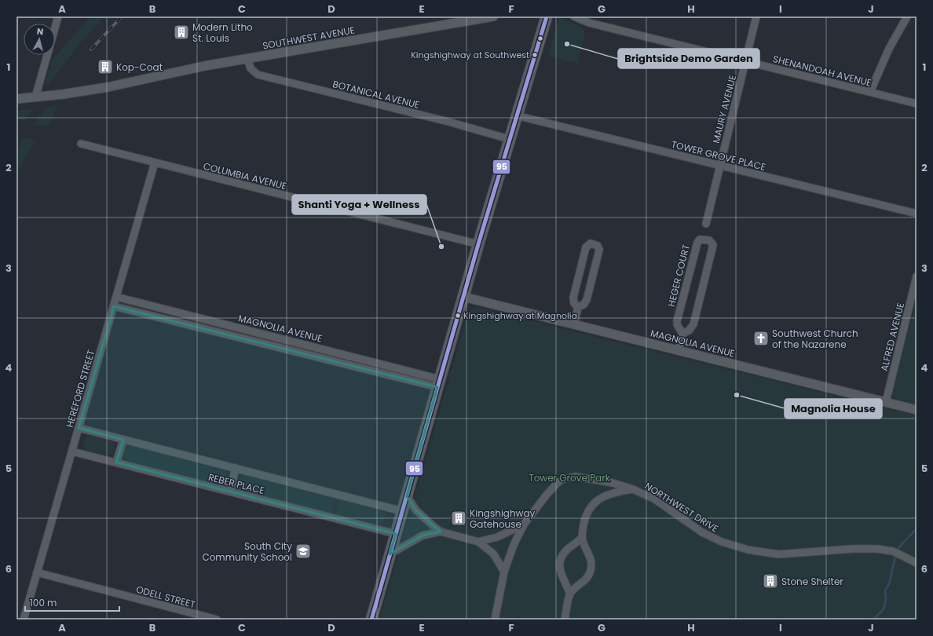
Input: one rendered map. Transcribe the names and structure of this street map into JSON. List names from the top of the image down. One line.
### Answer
{"streets":{"street":["SOUTHWEST AVENUE","SHENANDOAH AVENUE","BOTANICAL AVENUE","MAURY AVENUE","TOWER GROVE PLACE","COLUMBIA AVENUE","HEGER COURT","MAGNOLIA AVENUE","ALFRED AVENUE","HEREFORD STREET","REBER PLACE","NORTHWEST DRIVE","ODELL STREET"]},"crossings":[["SOUTHWEST AVENUE","BOTANICAL AVENUE"],["SHENANDOAH AVENUE","MAURY AVENUE"],["MAURY AVENUE","TOWER GROVE PLACE"],["COLUMBIA AVENUE","HEREFORD STREET"],["MAGNOLIA AVENUE","ALFRED AVENUE"],["MAGNOLIA AVENUE","HEREFORD STREET"],["HEREFORD STREET","REBER PLACE"],["HEREFORD STREET","ODELL STREET"]],"parks":["Tower Grove Park"],"places":{"building":["Modern Litho St. Louis","Kop-Coat","Kingshighway Gatehouse","Stone Shelter"],"other":["Brightside Demo Garden","Kingshighway at Southwest","Shanti Yoga + Wellness","Kingshighway at Magnolia","Magnolia House"],"church":["Southwest Church of the Nazarene"],"school or university":["South City Community School"]},"lines":["transit line 95"],"scale_bar":"100 m","north":"top","grid":{"columns":["A","B","C","D","E","F","G","H","I","J"],"rows":["1","2","3","4","5","6"]}}
